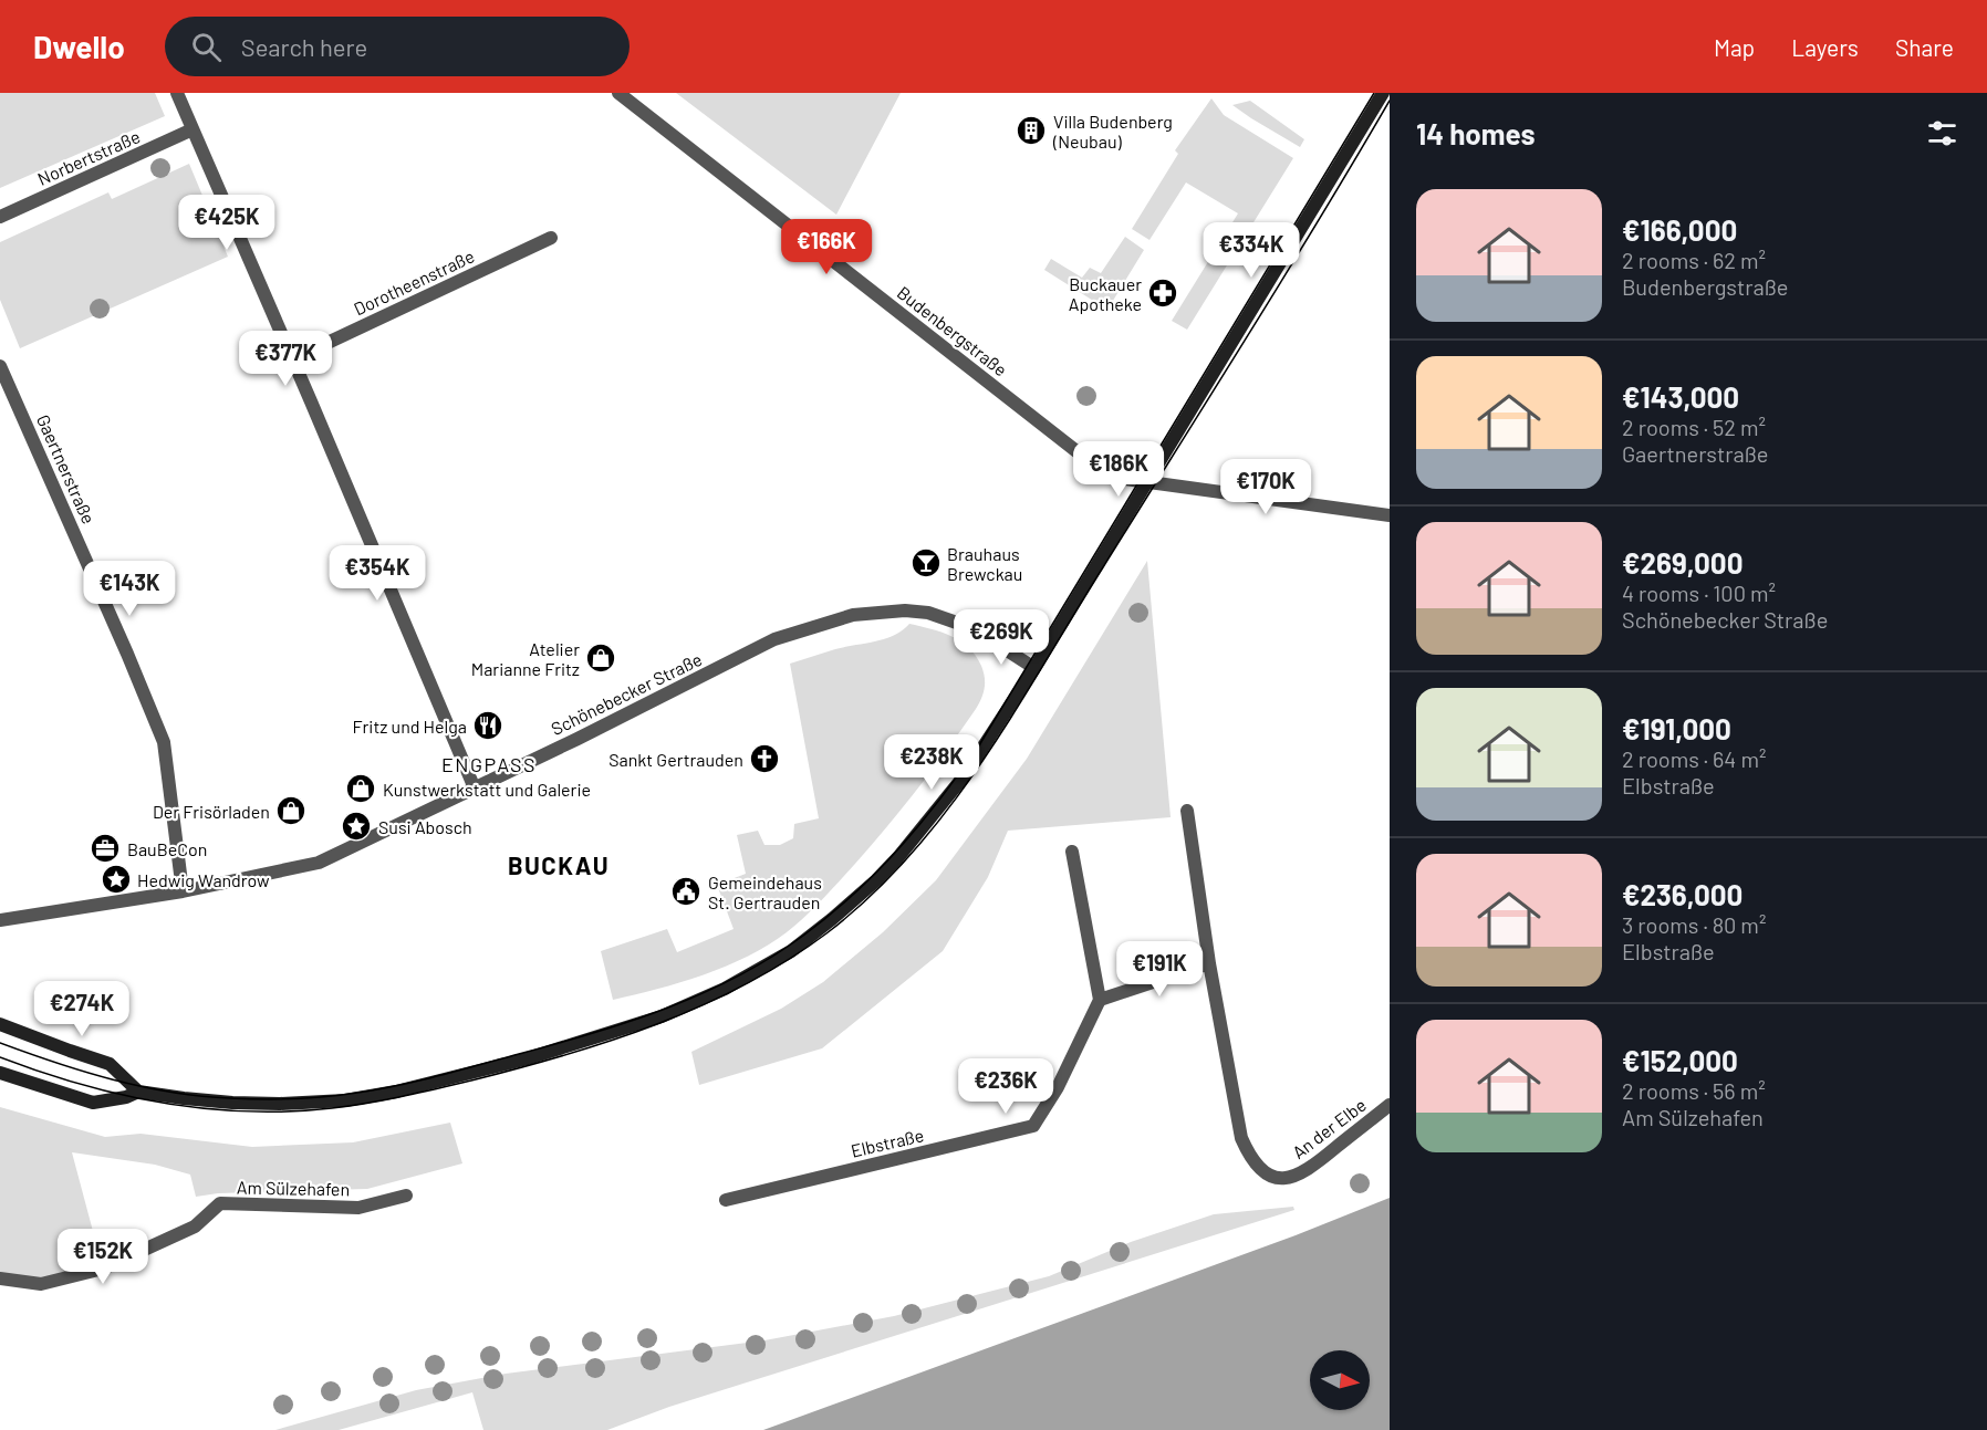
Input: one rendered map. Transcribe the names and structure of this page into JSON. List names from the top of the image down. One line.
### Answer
{"streets":{"street":["Norbertstraße","Dorotheenstraße","Budenbergstraße","Gaertnerstraße","Schönebecker Straße","An der Elbe","Elbstraße","Am Sülzehafen"]},"crossings":[["Gaertnerstraße","Schönebecker Straße"]],"districts":["ENGPASS","BUCKAU"],"places":{"building":["Villa Budenberg (Neubau)"],"pharmacy":["Buckauer Apotheke"],"bar":["Brauhaus Brewckau"],"shop":["Atelier Marianne Fritz","Kunstwerkstatt und Galerie","Der Frisörladen"],"restaurant":["Fritz und Helga"],"church":["Sankt Gertrauden"],"place":["Susi Abosch","Hedwig Wandrow"],"office":["BauBeCon"],"public building":["Gemeindehaus St. Gertrauden"]},"north":"right","page":{"header":"Dwello","search":"Search here","nav":["Map","Layers","Share"],"heading":"14 homes","list":[{"name":"€166,000","note":"2 rooms · 62 m² · Budenbergstraße"},{"name":"€143,000","note":"2 rooms · 52 m² · Gaertnerstraße"},{"name":"€269,000","note":"4 rooms · 100 m² · Schönebecker Straße"},{"name":"€191,000","note":"2 rooms · 64 m² · Elbstraße"},{"name":"€236,000","note":"3 rooms · 80 m² · Elbstraße"},{"name":"€152,000","note":"2 rooms · 56 m² · Am Sülzehafen"}],"price":["€425K","€166K","€334K","€377K","€186K","€170K","€354K","€143K","€269K","€238K","€191K","€274K","€236K","€152K"]}}
